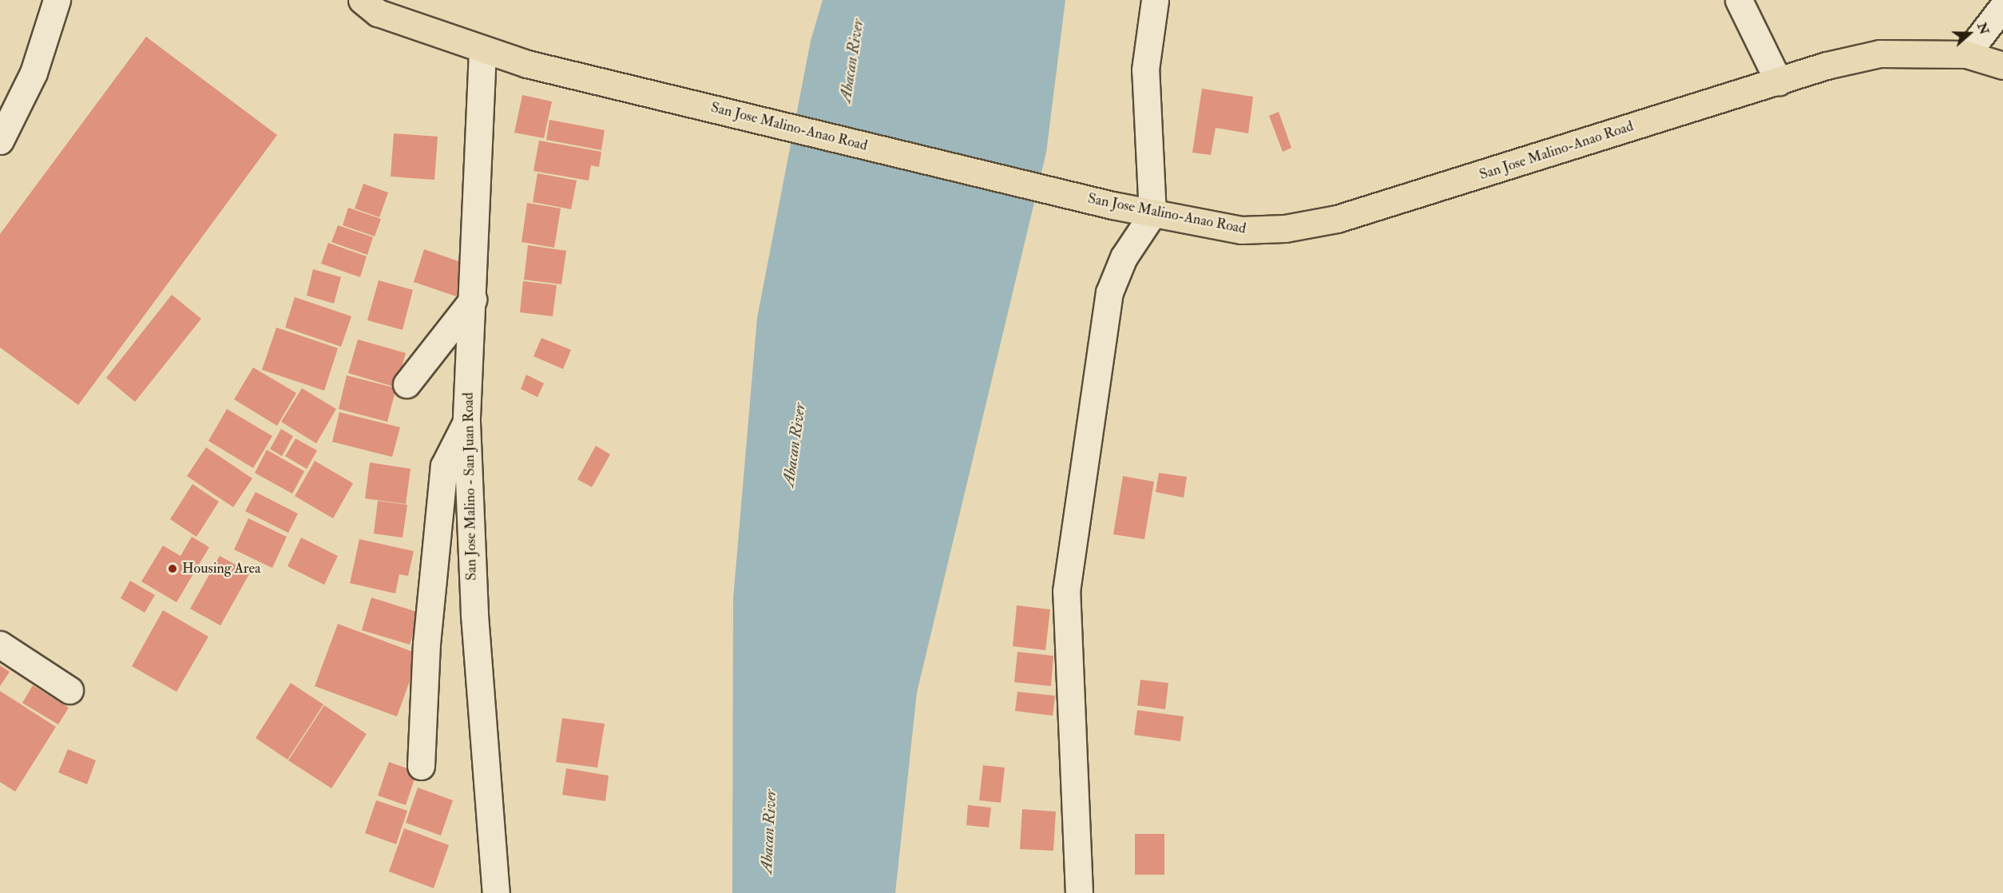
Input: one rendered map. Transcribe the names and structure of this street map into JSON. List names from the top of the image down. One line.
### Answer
{"streets":{"main road":["San Jose Malino-Anao Road"],"street":["San Jose Malino - San Juan Road"]},"crossings":[["San Jose Malino-Anao Road","San Jose Malino - San Juan Road"]],"water":["Abacan River"],"places":["Housing Area"],"north":"right"}
